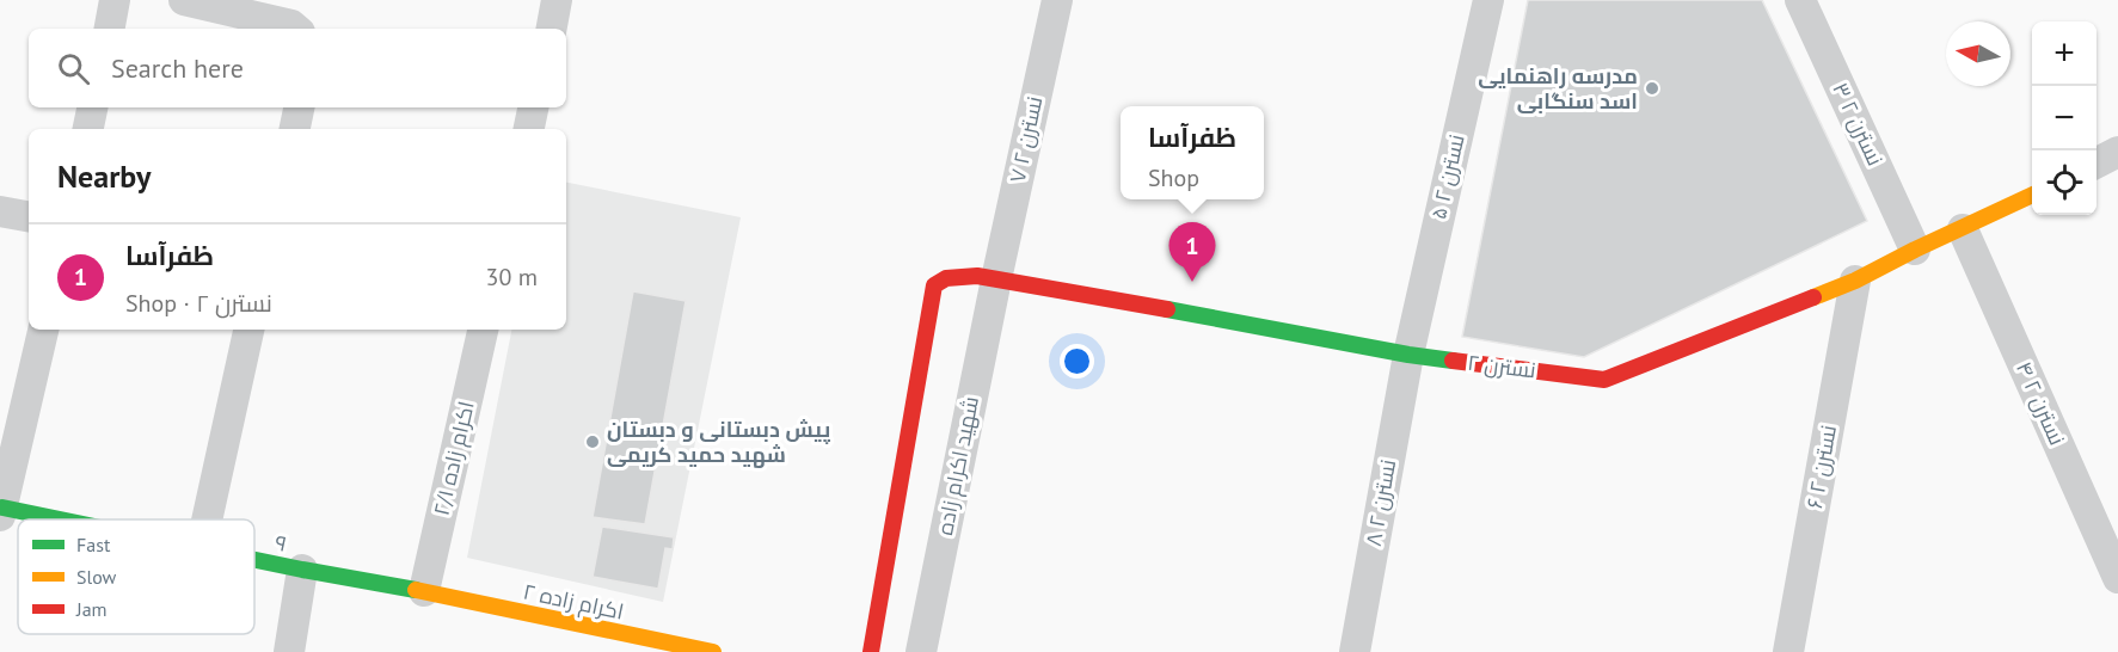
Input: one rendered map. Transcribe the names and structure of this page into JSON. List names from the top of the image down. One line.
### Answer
{"streets":{"street":["۳ نسترن ۲","۷ نسترن ۲","۵ نسترن ۲","نسترن ۲","۴ نسترن ۲","۲/۱ اکرام زاده","شهید اکرام زاده","۶ نسترن ۲","۸ نسترن ۲","۹","۲ اکرام زاده"]},"crossings":[["۳ نسترن ۲","نسترن ۲"],["۷ نسترن ۲","نسترن ۲"],["۷ نسترن ۲","شهید اکرام زاده"],["۵ نسترن ۲","نسترن ۲"],["۵ نسترن ۲","۸ نسترن ۲"],["نسترن ۲","۴ نسترن ۲"],["نسترن ۲","شهید اکرام زاده"],["نسترن ۲","۶ نسترن ۲"],["نسترن ۲","۸ نسترن ۲"],["۲/۱ اکرام زاده","۹"],["۲/۱ اکرام زاده","۲ اکرام زاده"],["۹","۲ اکرام زاده"]],"places":["مدرسه راهنمایی اسد سنگابی","پیش دبستانی و دبستان شهید حمید کریمی"],"legend":["Fast","Slow","Jam"],"north":"left","page":{"map_buttons":["+","−"],"search":"Search here","popup":["ظفرآسا","Shop"],"heading":"Nearby","pins":"1","list":[{"mark":"1","name":"ظفرآسا","note":"Shop · نسترن ۲","value":"30 m"}]}}
